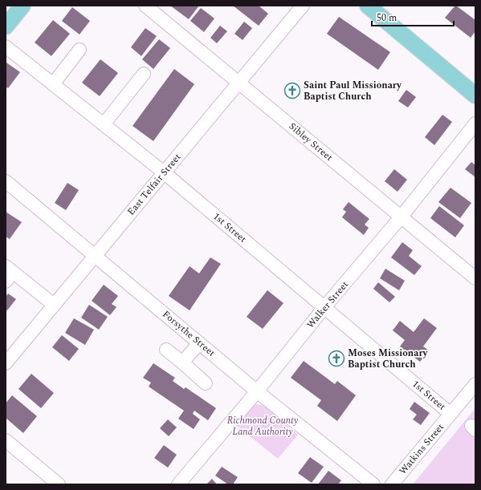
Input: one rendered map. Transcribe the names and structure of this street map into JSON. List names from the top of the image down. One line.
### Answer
{"streets":{"street":["Sibley Street","East Telfair Street","1st Street","Walker Street","Forsythe Street","Watkins Street"]},"crossings":[["Sibley Street","East Telfair Street"],["Sibley Street","Walker Street"],["East Telfair Street","1st Street"],["East Telfair Street","Forsythe Street"],["1st Street","Walker Street"],["1st Street","Watkins Street"],["Walker Street","Forsythe Street"]],"parks":["Richmond County Land Authority"],"places":{"church":["Saint Paul Missionary Baptist Church","Moses Missionary Baptist Church"]},"scale_bar":"50 m"}
